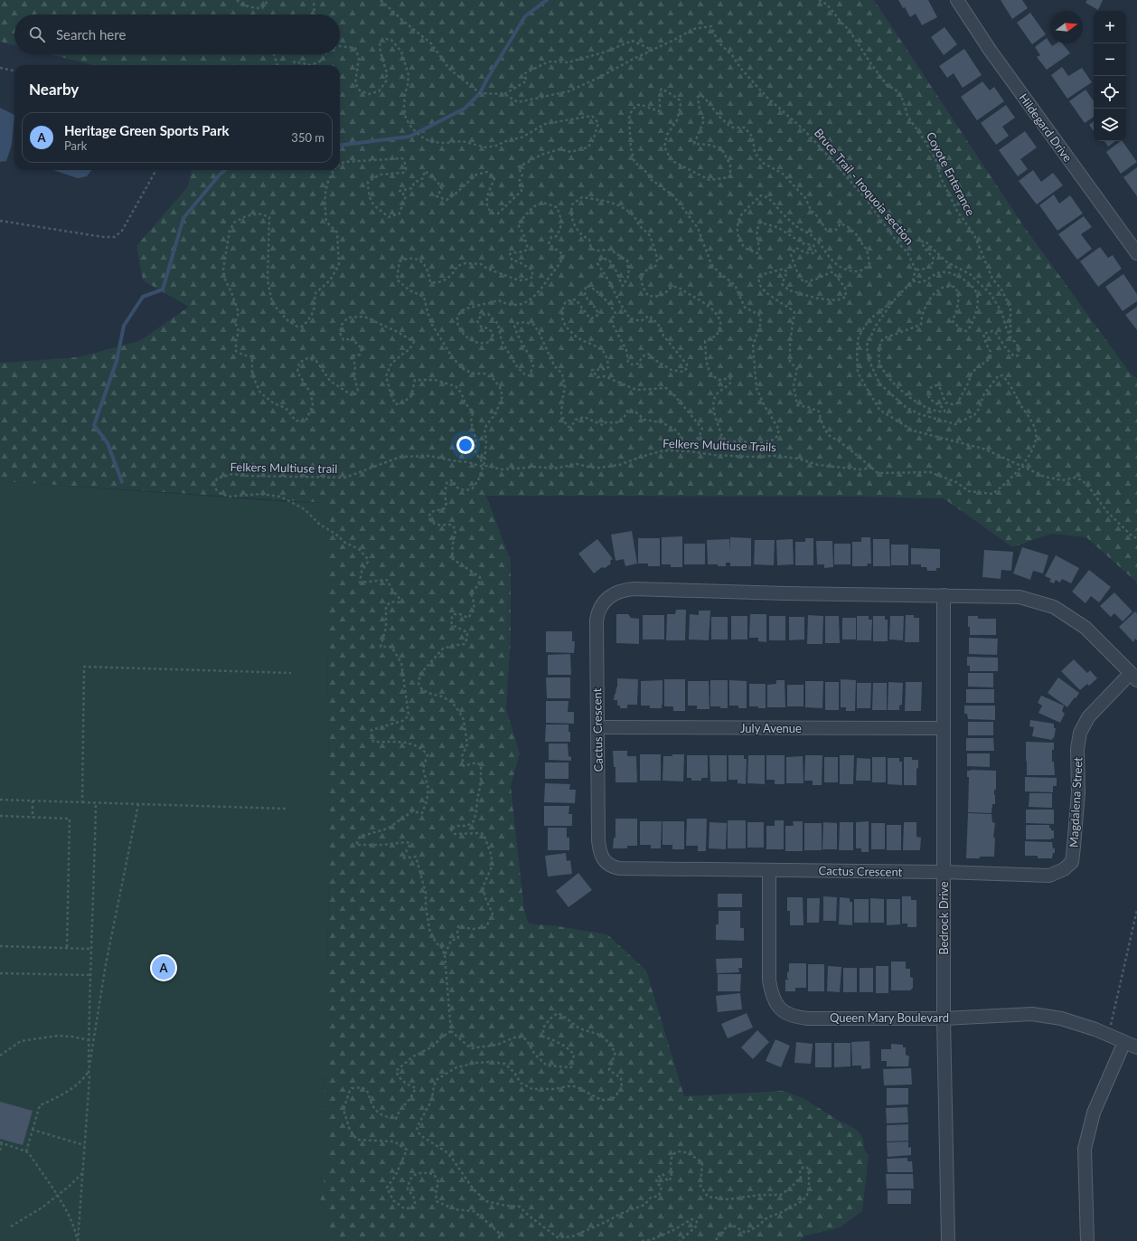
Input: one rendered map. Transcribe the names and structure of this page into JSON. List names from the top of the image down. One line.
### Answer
{"streets":{"street":["Hildegard Drive","July Avenue","Cactus Crescent","Magdalena Street","Bedrock Drive","Queen Mary Boulevard"],"path":["Coyote Enterance","Bruce Trail - Iroquoia section","Felkers Multiuse Trails","Felkers Multiuse trail"]},"crossings":[["Felkers Multiuse Trails","Felkers Multiuse trail"],["July Avenue","Cactus Crescent"],["July Avenue","Bedrock Drive"],["Cactus Crescent","Magdalena Street"],["Cactus Crescent","Bedrock Drive"],["Cactus Crescent","Queen Mary Boulevard"],["Magdalena Street","Bedrock Drive"],["Bedrock Drive","Queen Mary Boulevard"]],"north":"right","page":{"map_buttons":["+","−"],"search":"Search here","heading":"Nearby","list":[{"mark":"A","name":"Heritage Green Sports Park","note":"Park","value":"350 m"}],"pins":"A"}}
